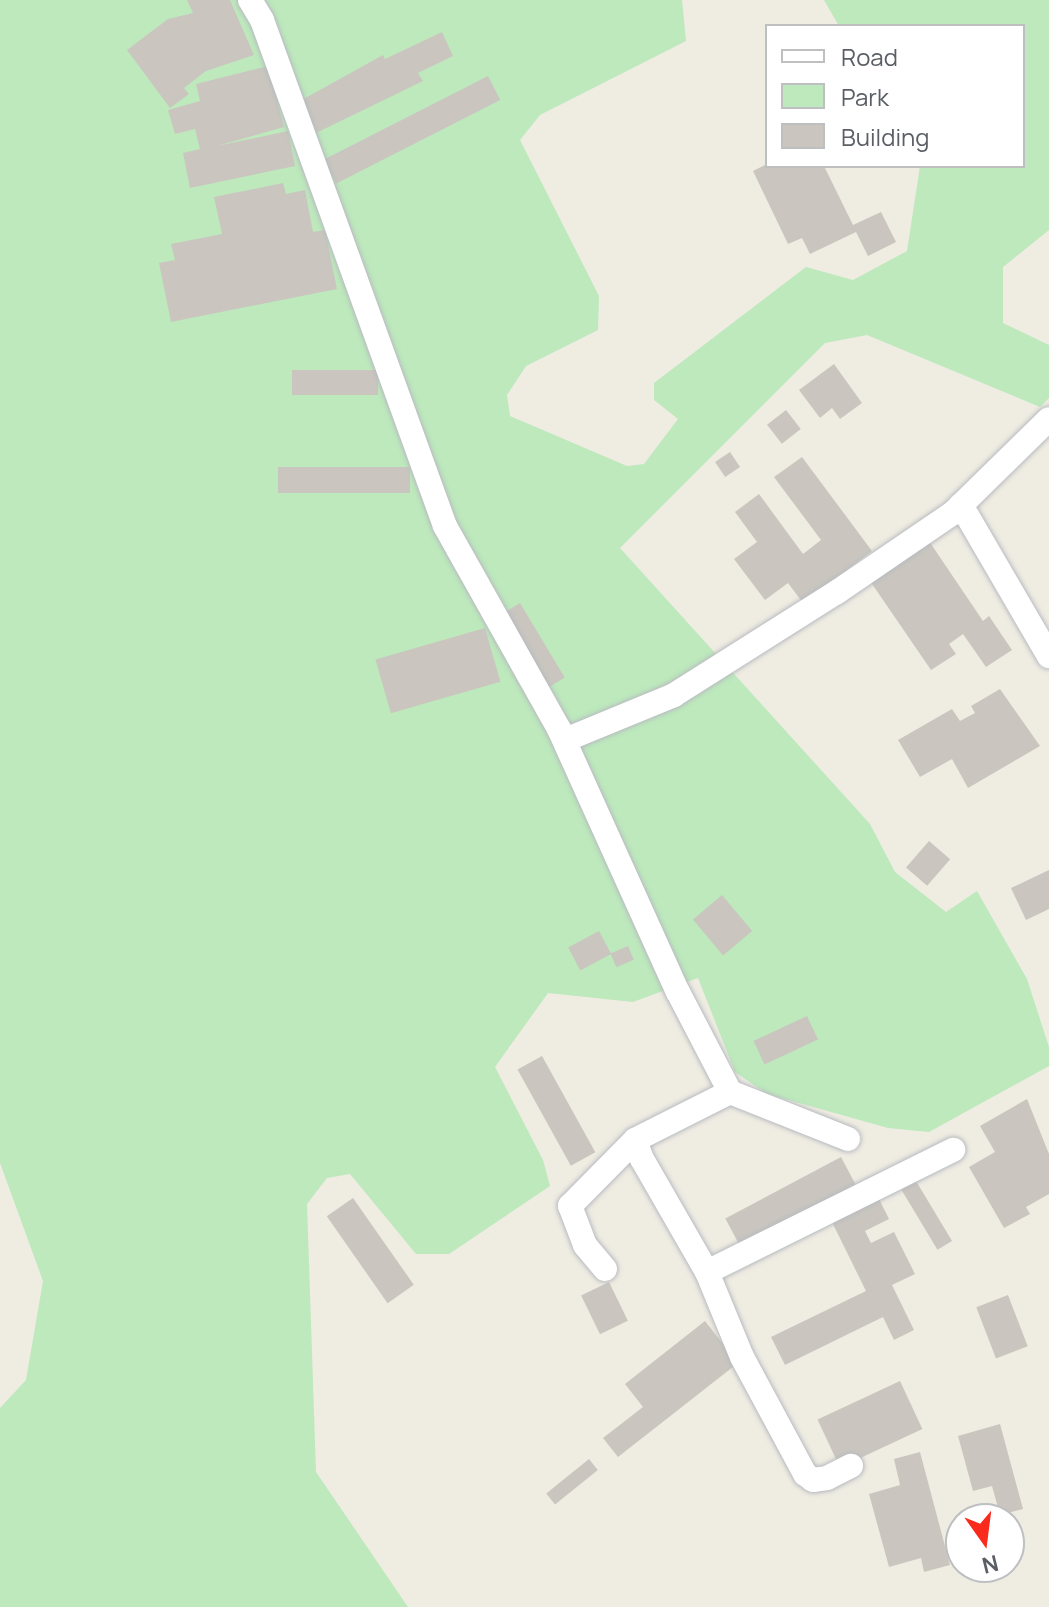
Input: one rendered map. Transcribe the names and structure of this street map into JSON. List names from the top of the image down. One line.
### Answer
{"legend":["Road","Park","Building"],"north":"bottom"}
